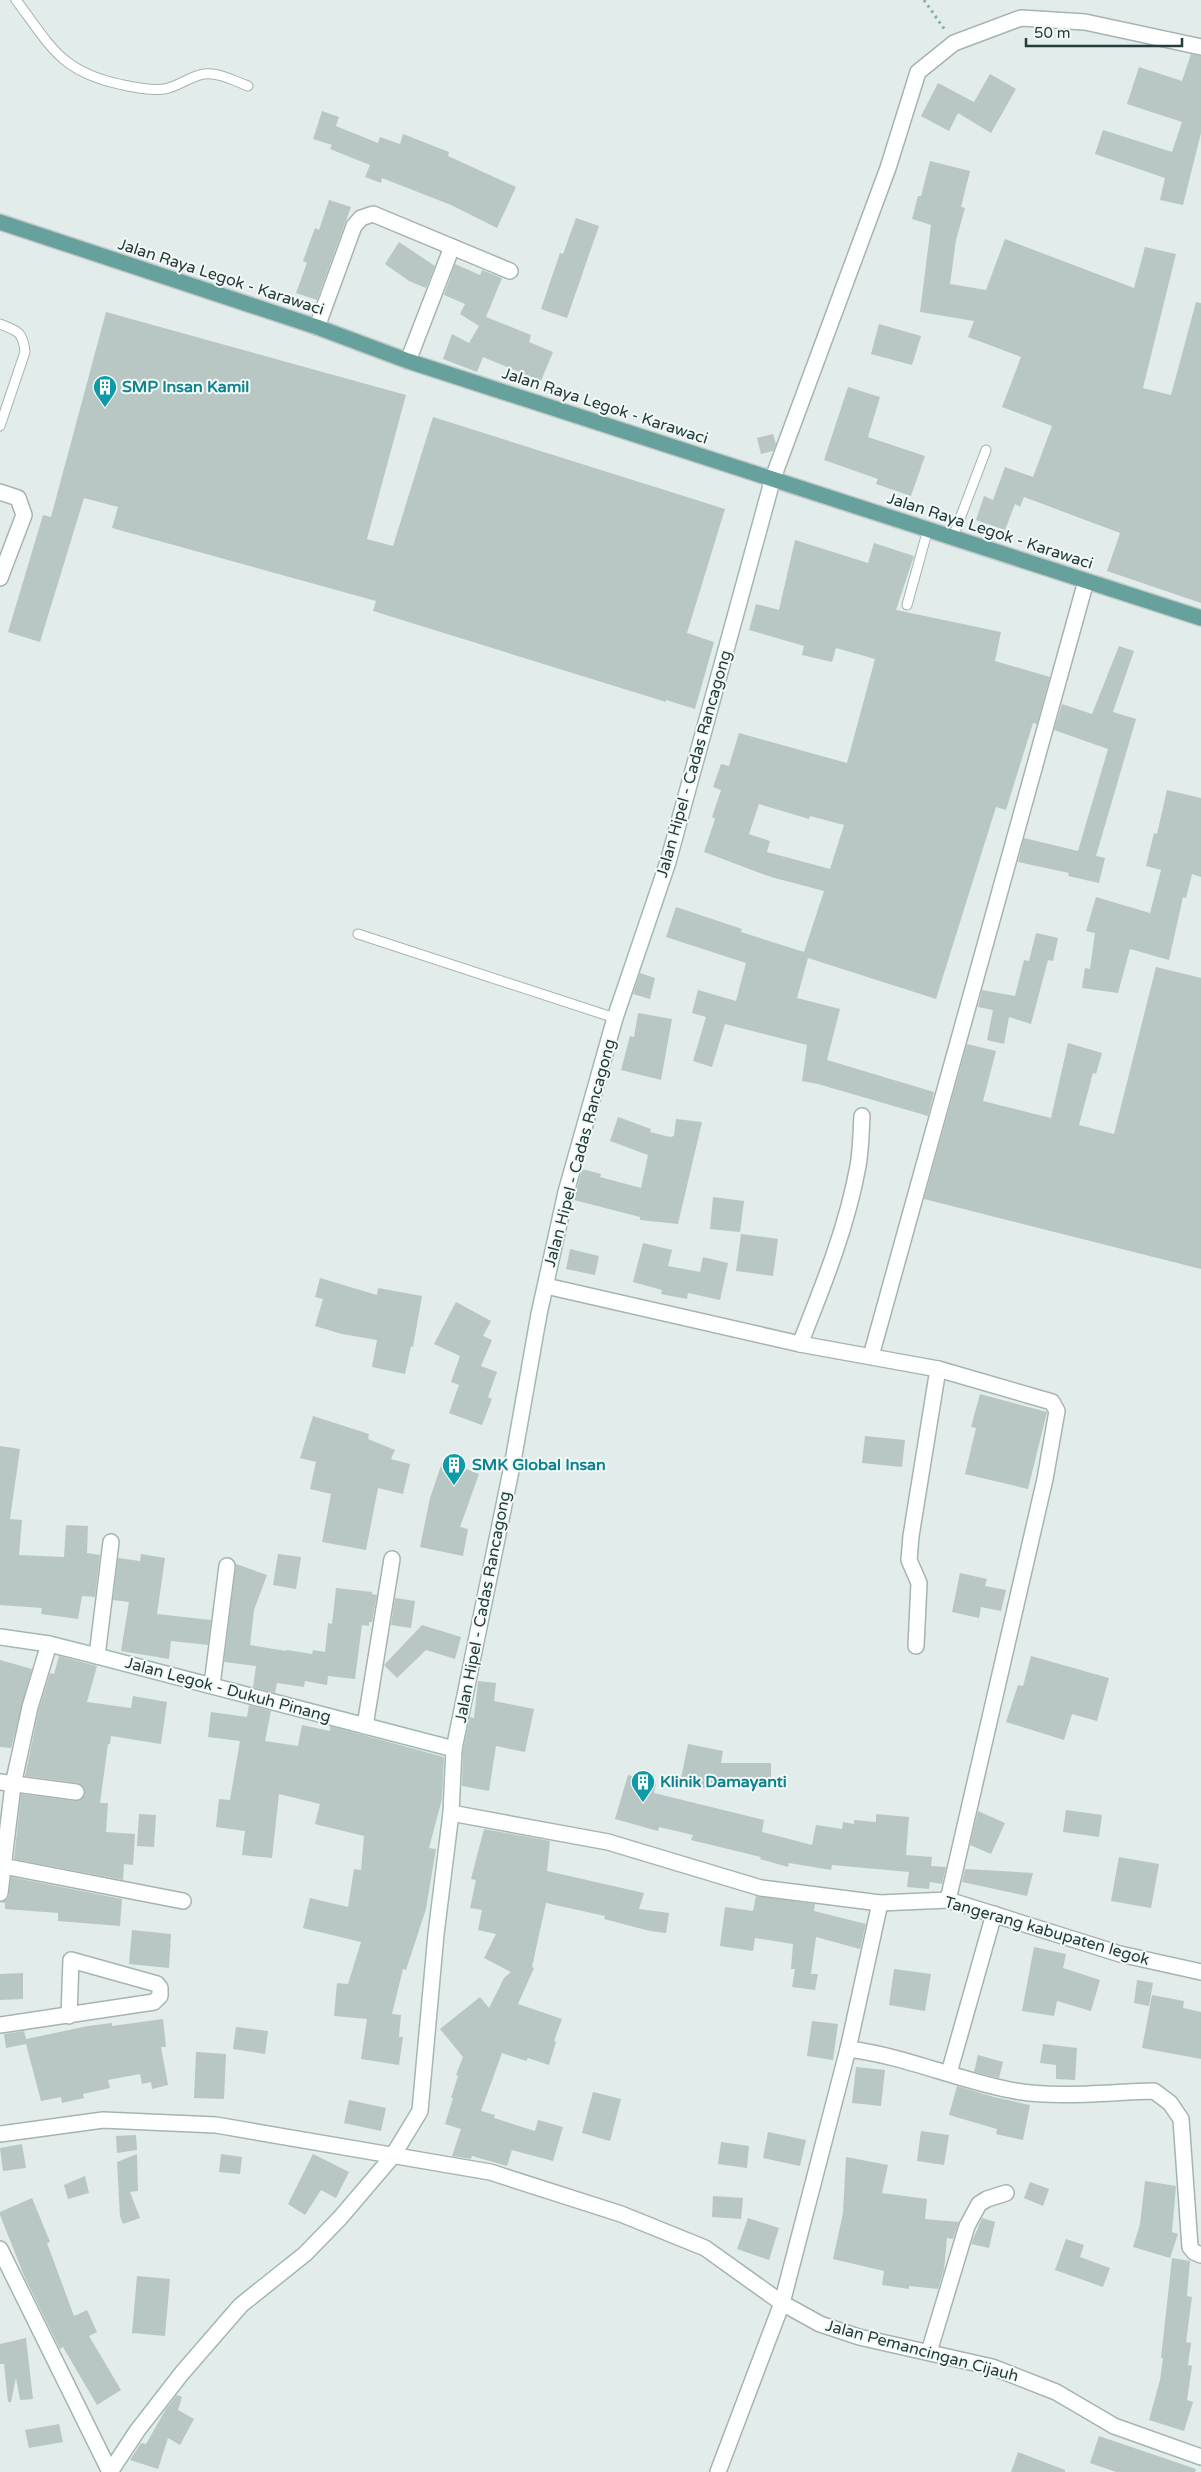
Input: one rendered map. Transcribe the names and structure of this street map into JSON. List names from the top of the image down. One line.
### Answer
{"streets":{"main road":["Jalan Raya Legok - Karawaci"],"street":["Jalan Hipel - Cadas Rancagong","Jalan Legok - Dukuh Pinang","Tangerang kabupaten legok","Jalan Pemancingan Cijauh"]},"crossings":[["Jalan Raya Legok - Karawaci","Jalan Hipel - Cadas Rancagong"],["Jalan Hipel - Cadas Rancagong","Jalan Legok - Dukuh Pinang"],["Jalan Hipel - Cadas Rancagong","Tangerang kabupaten legok"],["Jalan Hipel - Cadas Rancagong","Jalan Pemancingan Cijauh"]],"places":{"building":["SMP Insan Kamil","SMK Global Insan","Klinik Damayanti"]},"scale_bar":"50 m"}
